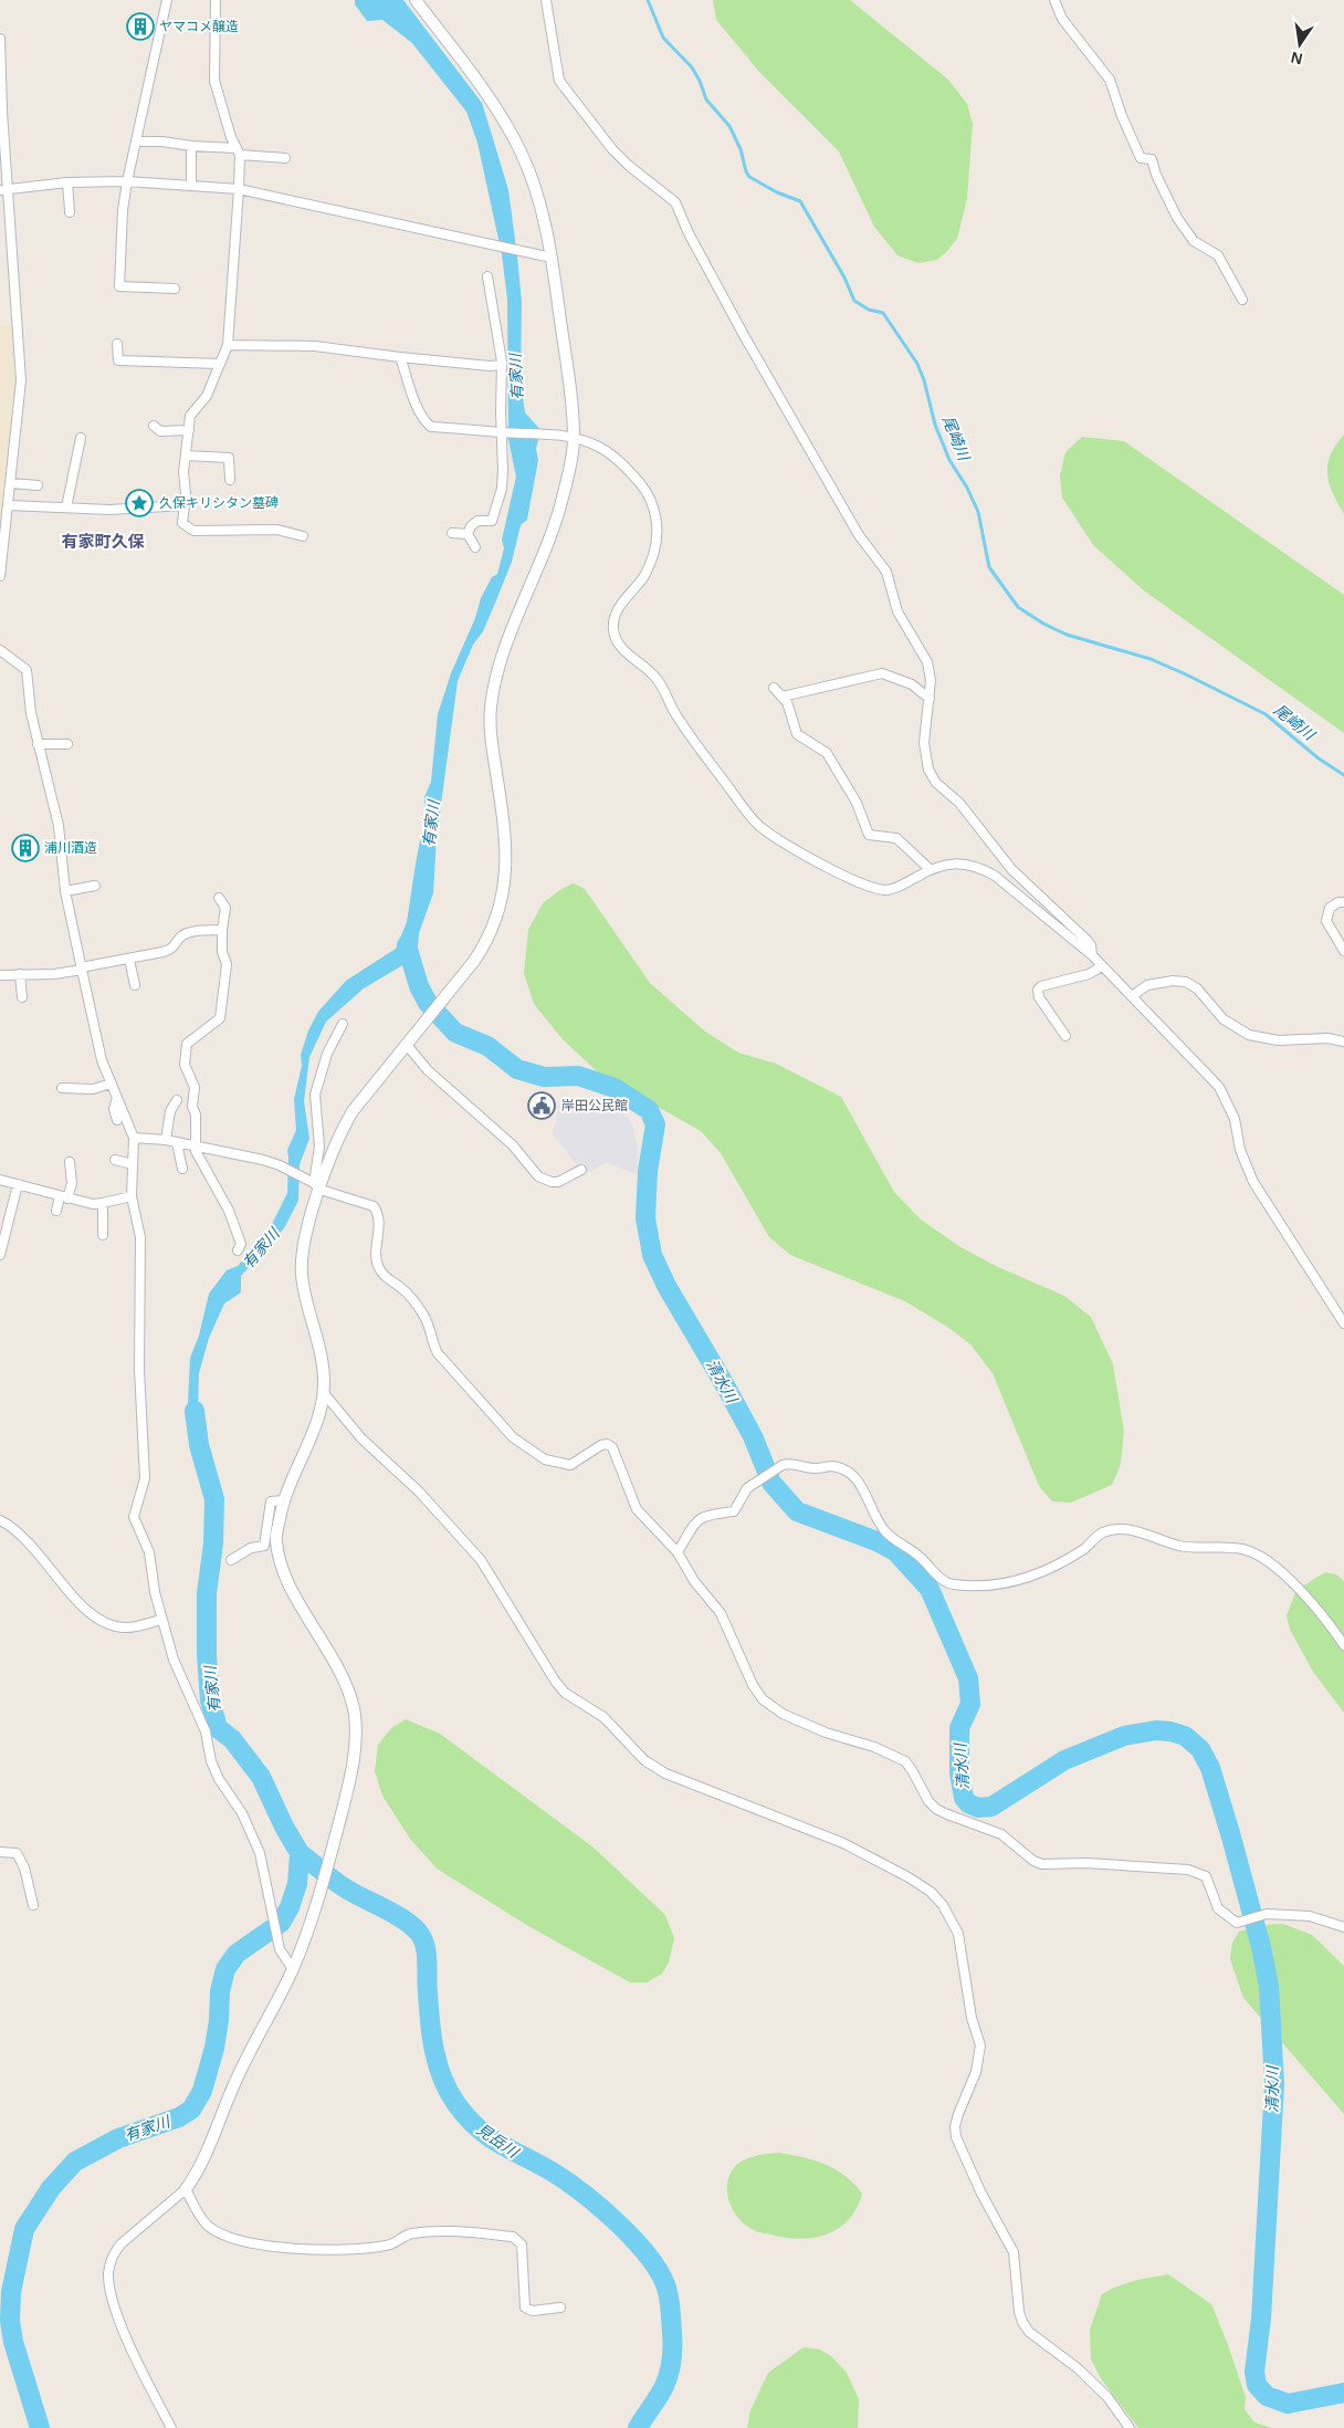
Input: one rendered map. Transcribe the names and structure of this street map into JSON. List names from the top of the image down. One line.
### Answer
{"districts":["有家町久保"],"water":["有家川","尾崎川","清水川","見岳川"],"places":{"building":["ヤマコメ醸造","浦川酒造"],"place":["久保キリシタン墓碑"],"public building":["岸田公民館"]},"north":"bottom"}
